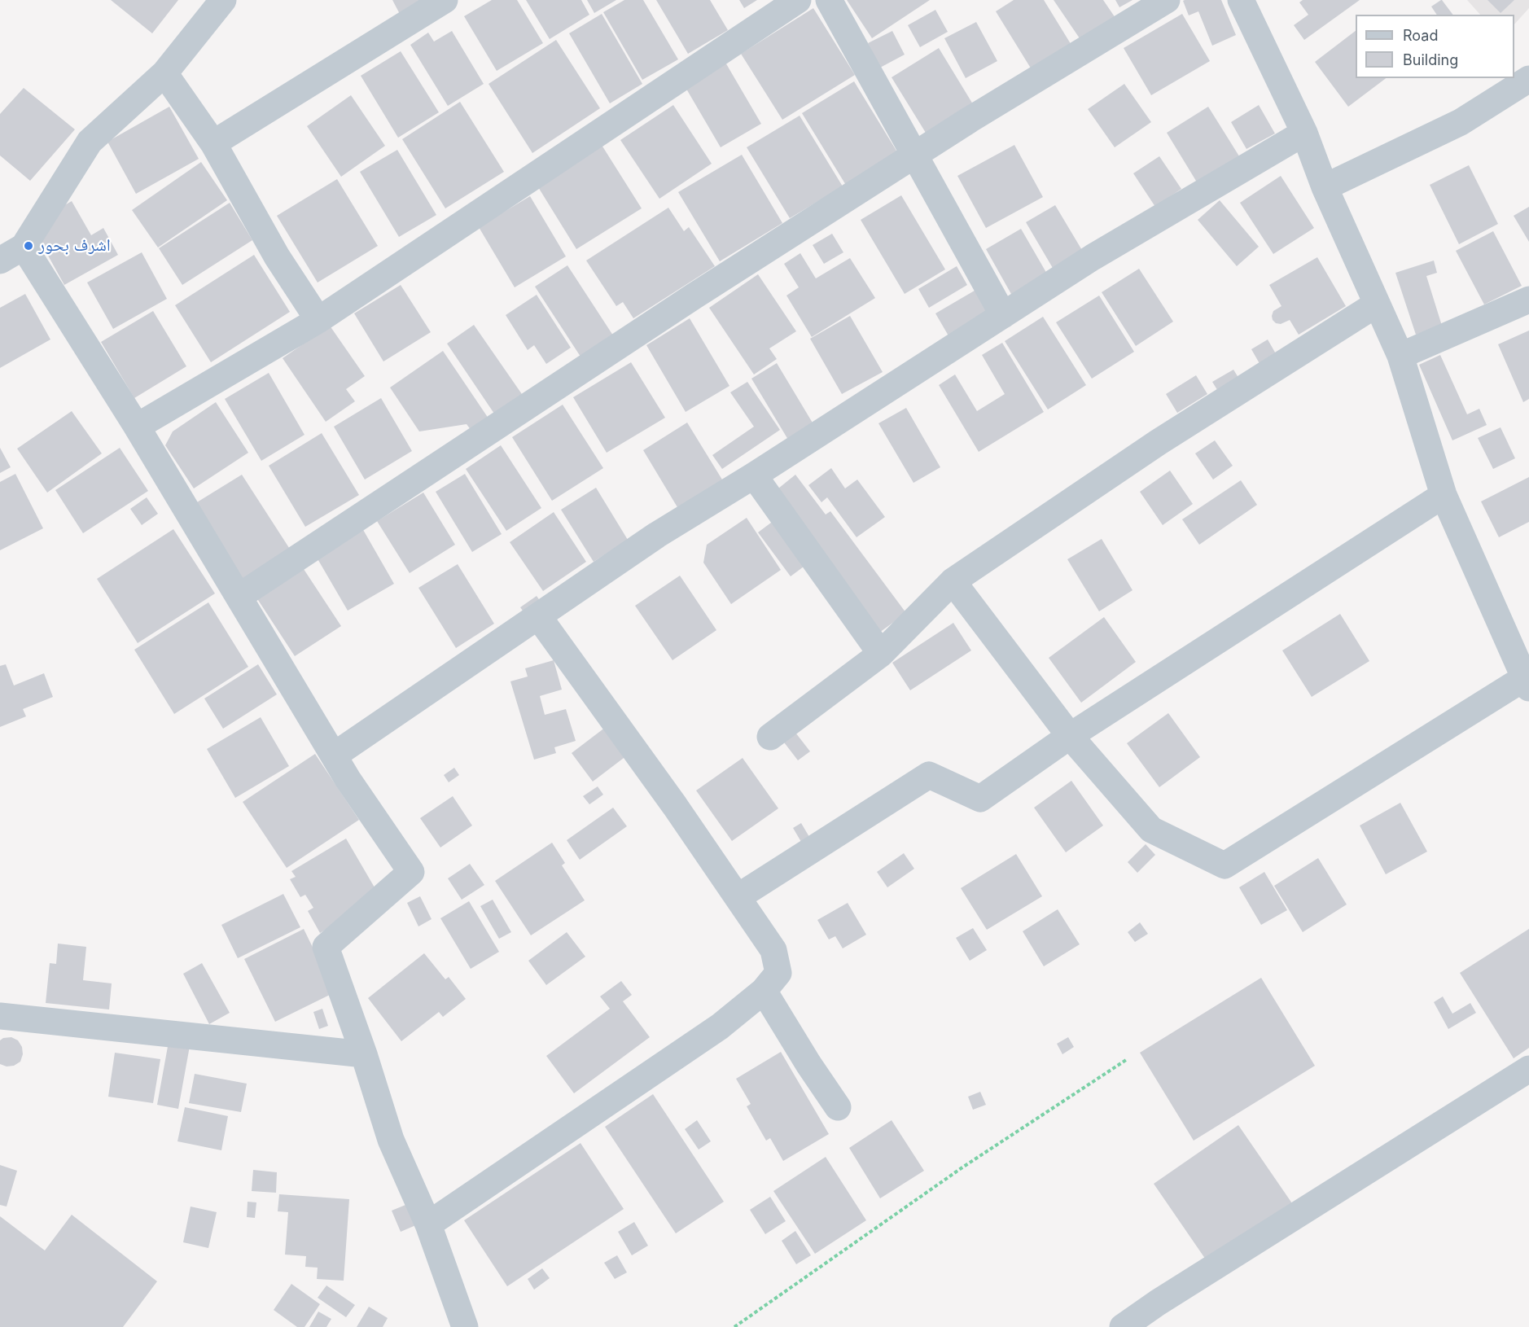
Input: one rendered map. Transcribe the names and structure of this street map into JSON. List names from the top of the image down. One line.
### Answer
{"places":["اشرف بحور"],"legend":["Road","Building"]}
